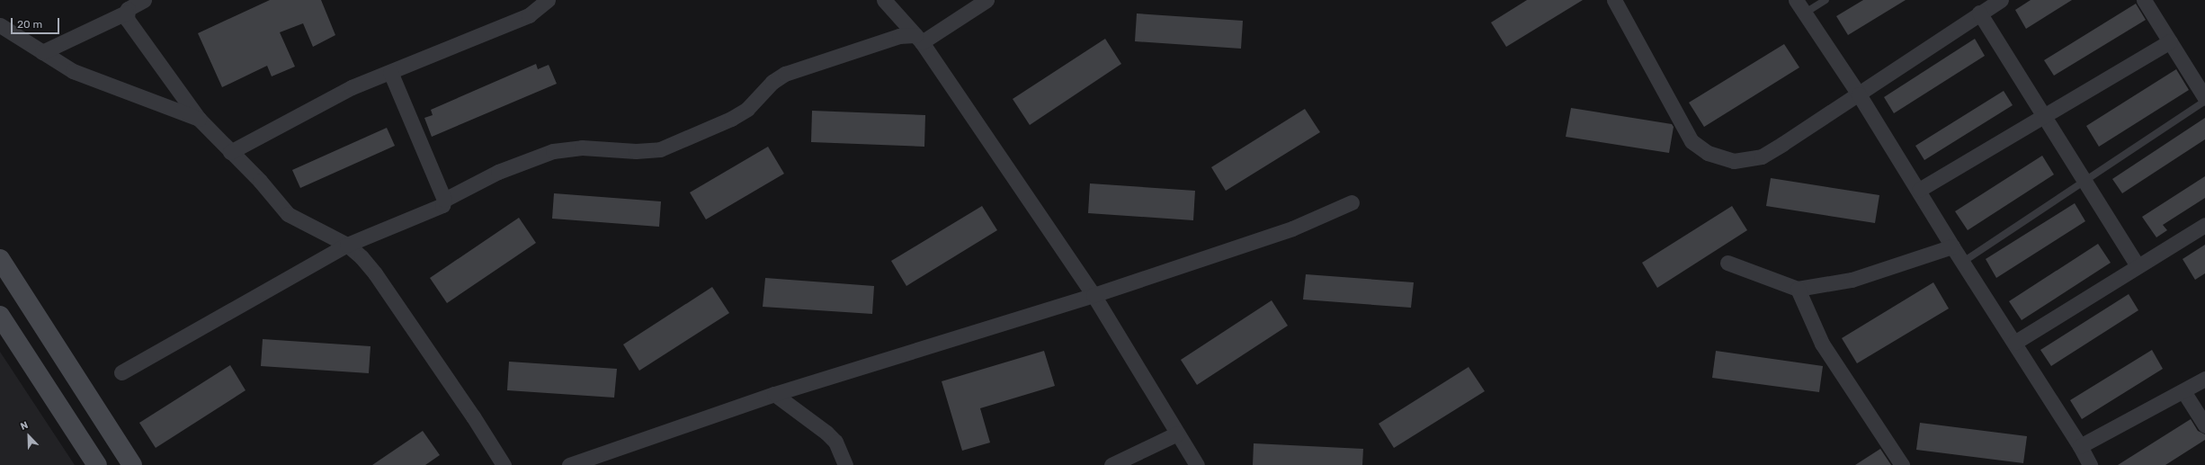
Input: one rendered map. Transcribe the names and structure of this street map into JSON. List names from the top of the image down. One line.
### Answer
{"scale_bar":"20 m","north":"top left"}
